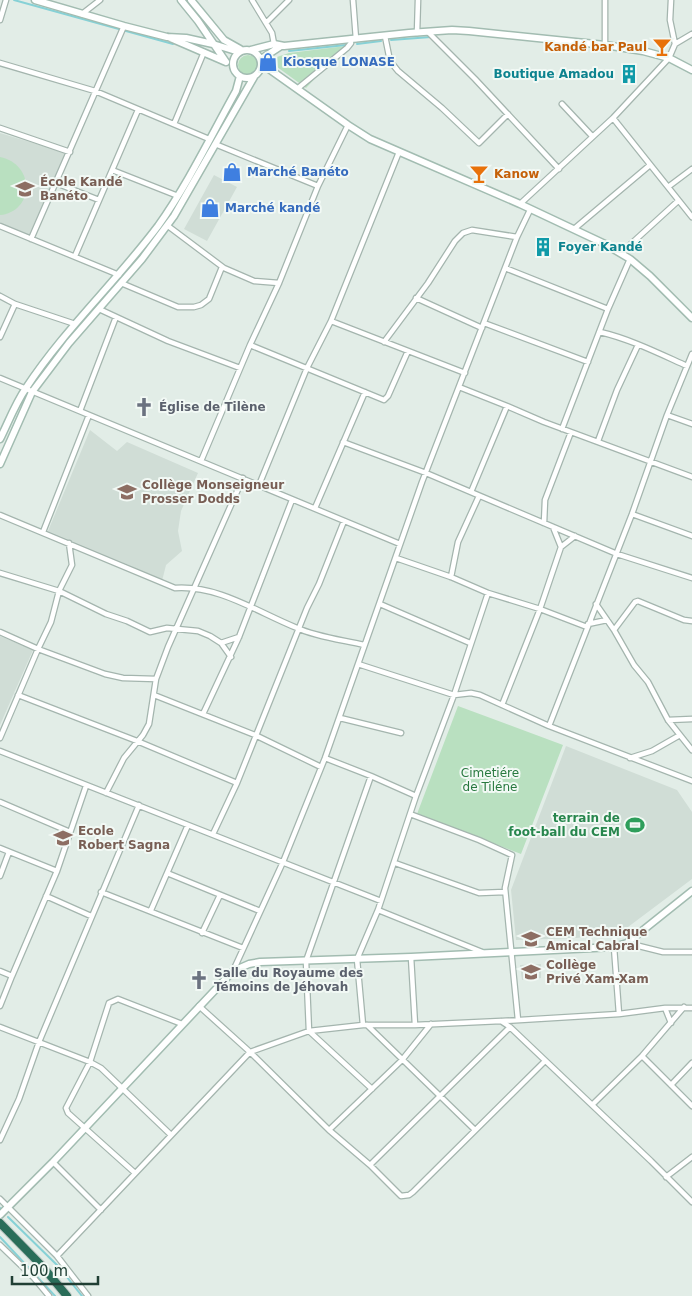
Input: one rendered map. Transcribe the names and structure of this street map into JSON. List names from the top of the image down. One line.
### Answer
{"parks":["Cimetiére de Tiléne"],"places":{"bar":["Kandé bar Paul","Kanow"],"shop":["Kiosque LONASE","Marché Banéto","Marché kandé"],"building":["Boutique Amadou","Foyer Kandé"],"school or university":["École Kandé Banéto","Collège Monseigneur Prosser Dodds","Ecole Robert Sagna","CEM Technique Amical Cabral","Collège Privé Xam-Xam"],"church":["Église de Tilène","Salle du Royaume des Témoins de Jéhovah"],"sports":["terrain de foot-ball du CEM"]},"scale_bar":"100 m"}
